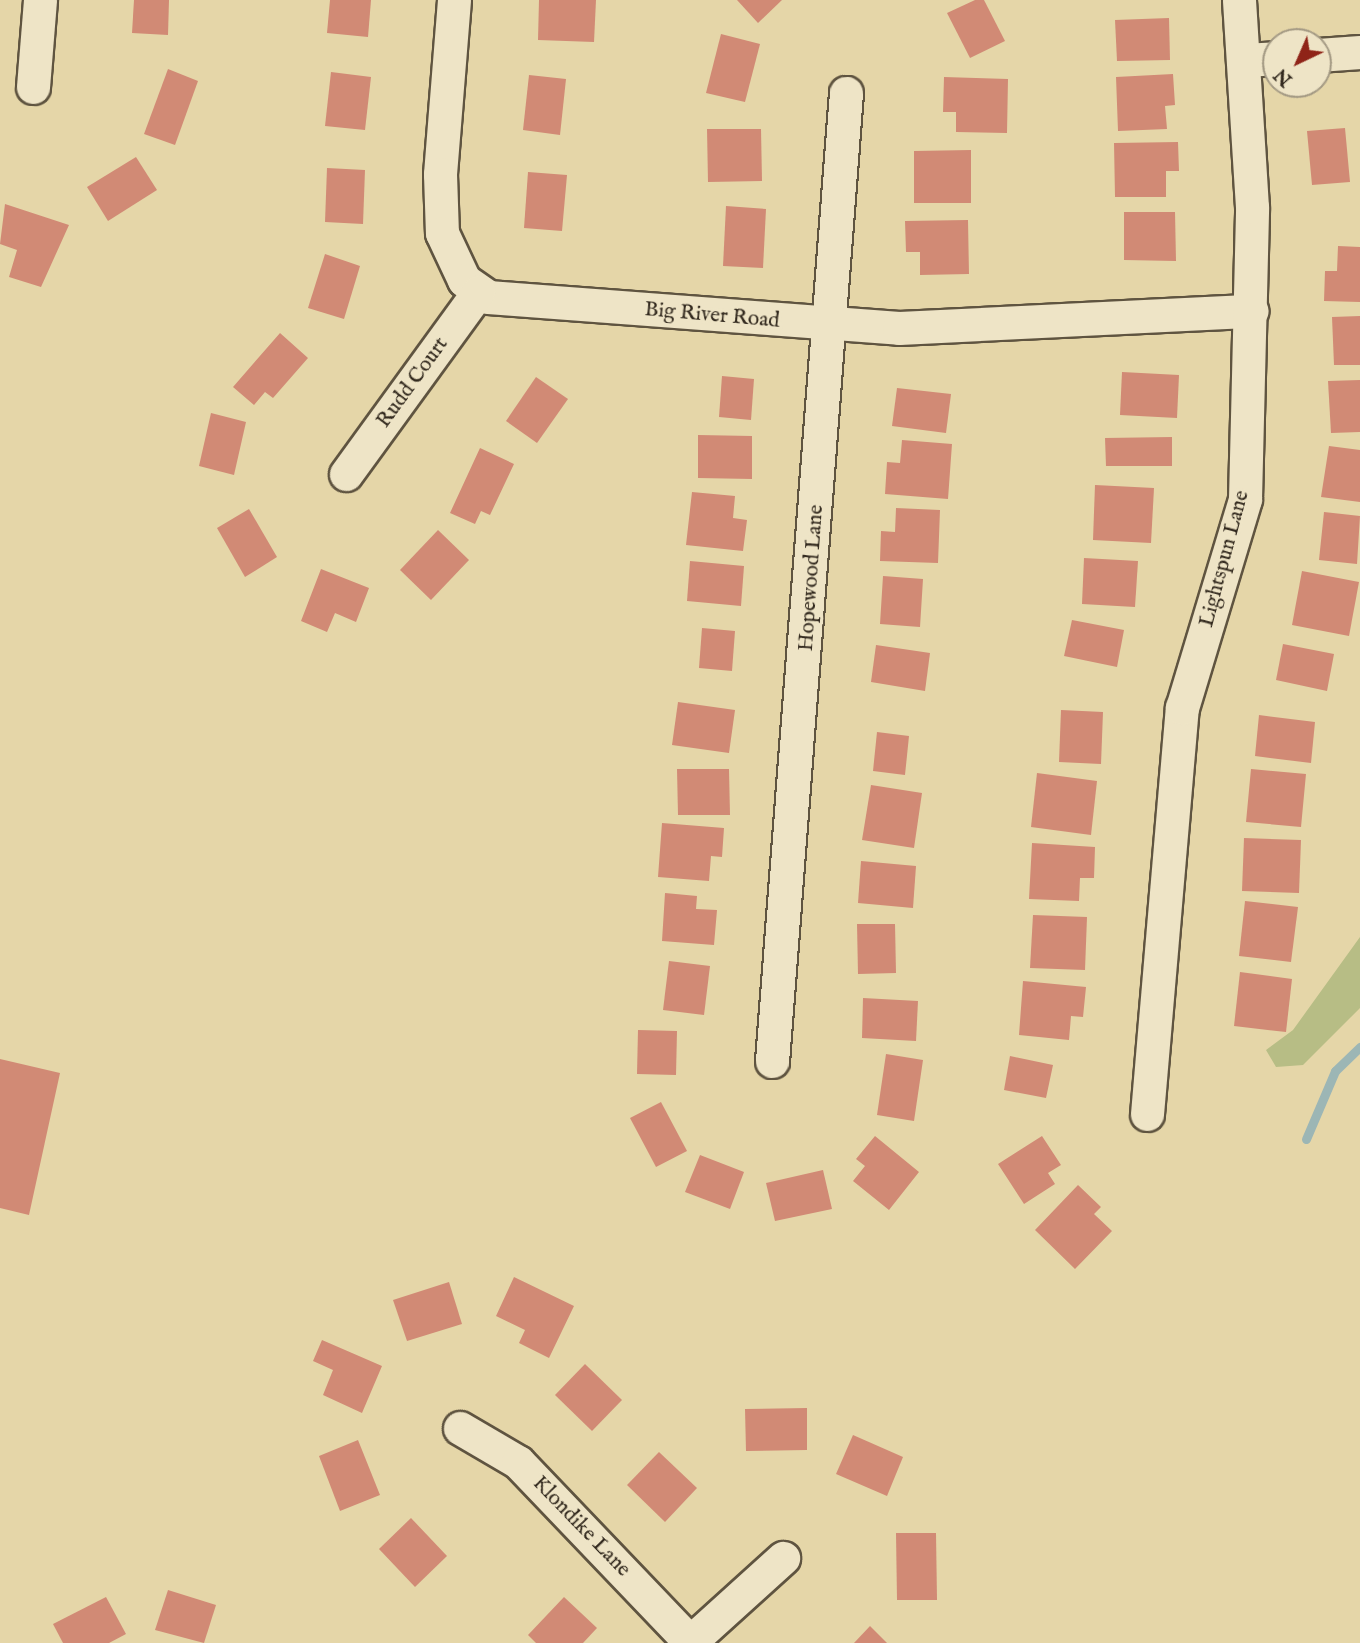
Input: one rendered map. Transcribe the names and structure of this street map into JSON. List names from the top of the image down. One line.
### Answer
{"streets":{"street":["Big River Road","Rudd Court","Lightspun Lane","Hopewood Lane","Klondike Lane"]},"crossings":[["Big River Road","Rudd Court"],["Big River Road","Lightspun Lane"],["Big River Road","Hopewood Lane"]],"north":"bottom left"}
